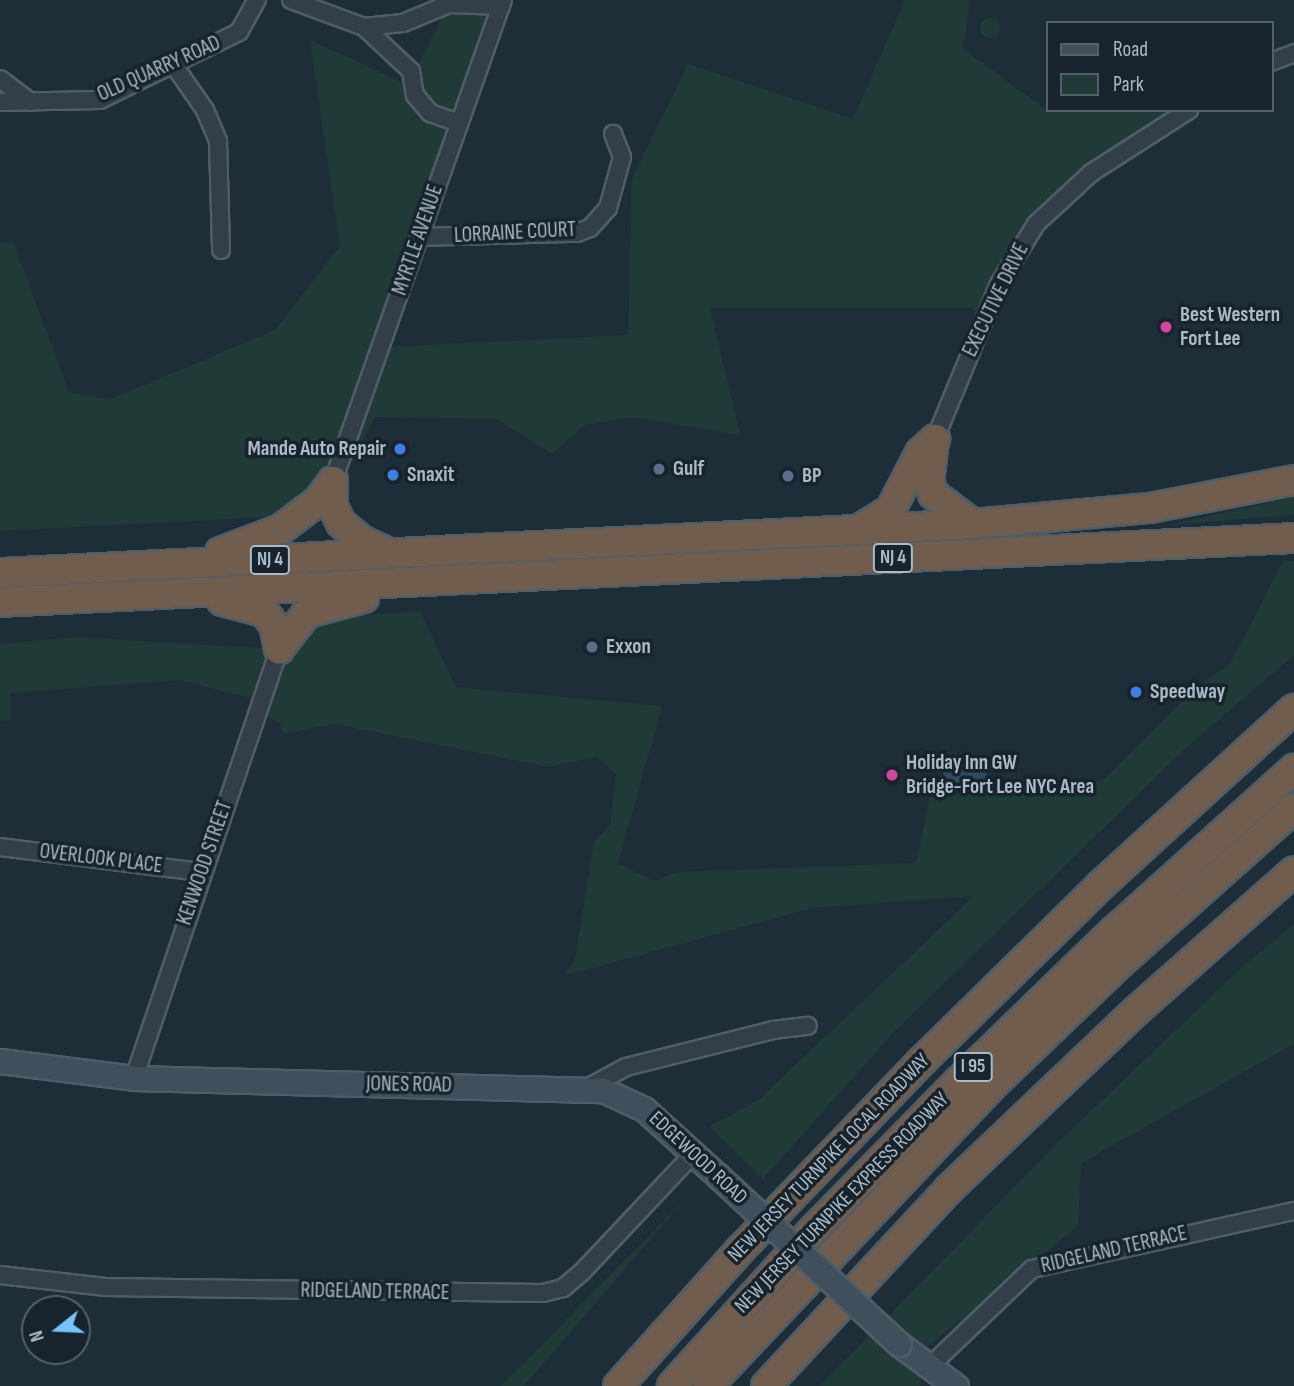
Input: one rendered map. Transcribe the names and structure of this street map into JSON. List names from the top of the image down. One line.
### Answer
{"streets":{"highway":["NJ 4","I 95","NEW JERSEY TURNPIKE LOCAL ROADWAY","NEW JERSEY TURNPIKE EXPRESS ROADWAY"],"street":["OLD QUARRY ROAD","LORRAINE COURT","MYRTLE AVENUE","EXECUTIVE DRIVE","OVERLOOK PLACE","KENWOOD STREET","JONES ROAD","EDGEWOOD ROAD","RIDGELAND TERRACE"]},"crossings":[["LORRAINE COURT","MYRTLE AVENUE"],["OVERLOOK PLACE","KENWOOD STREET"],["KENWOOD STREET","JONES ROAD"],["JONES ROAD","EDGEWOOD ROAD"],["EDGEWOOD ROAD","RIDGELAND TERRACE"]],"places":["Best Western Fort Lee","Mande Auto Repair","Gulf","Snaxit","BP","Exxon","Speedway","Holiday Inn GW Bridge-Fort Lee NYC Area"],"legend":["Road","Park"],"north":"left"}
